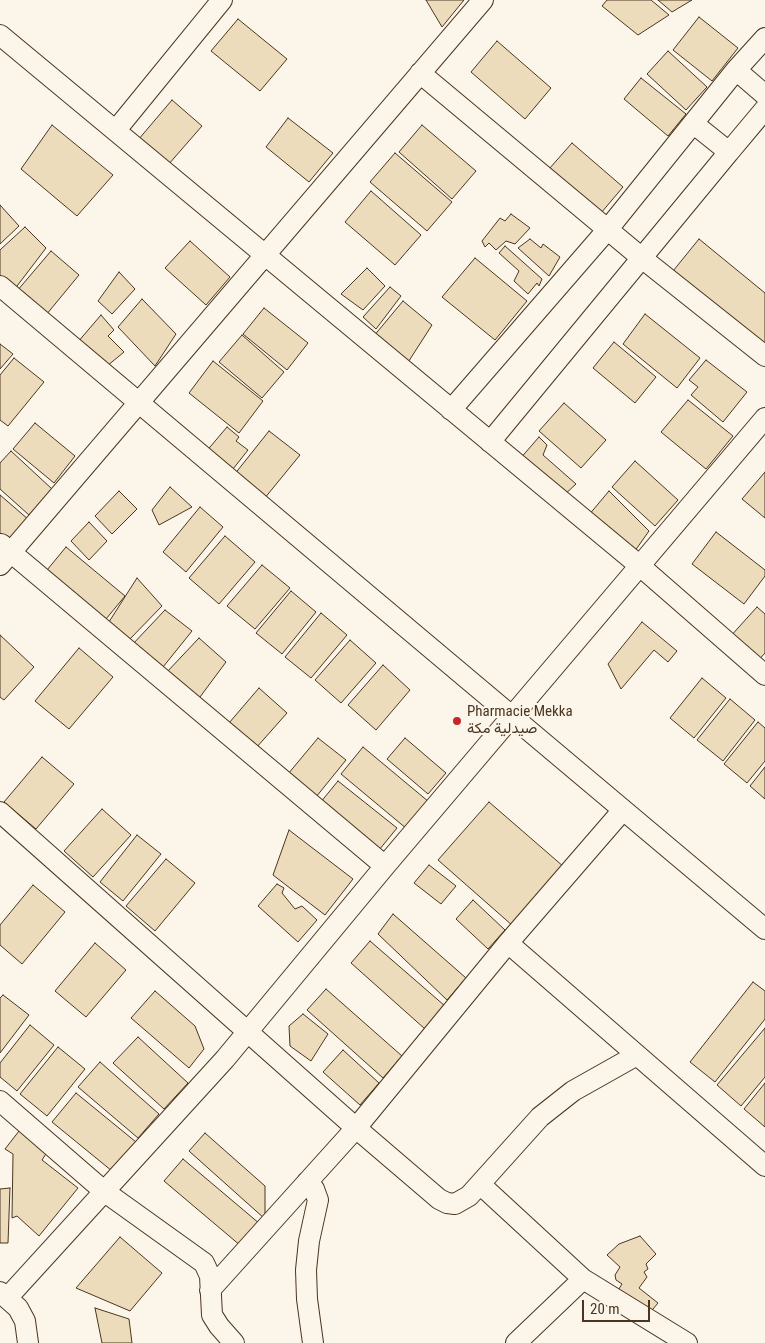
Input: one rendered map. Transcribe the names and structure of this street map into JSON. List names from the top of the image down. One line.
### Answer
{"places":["Pharmacie Mekka صيدلية مكة"],"scale_bar":"20 m"}
